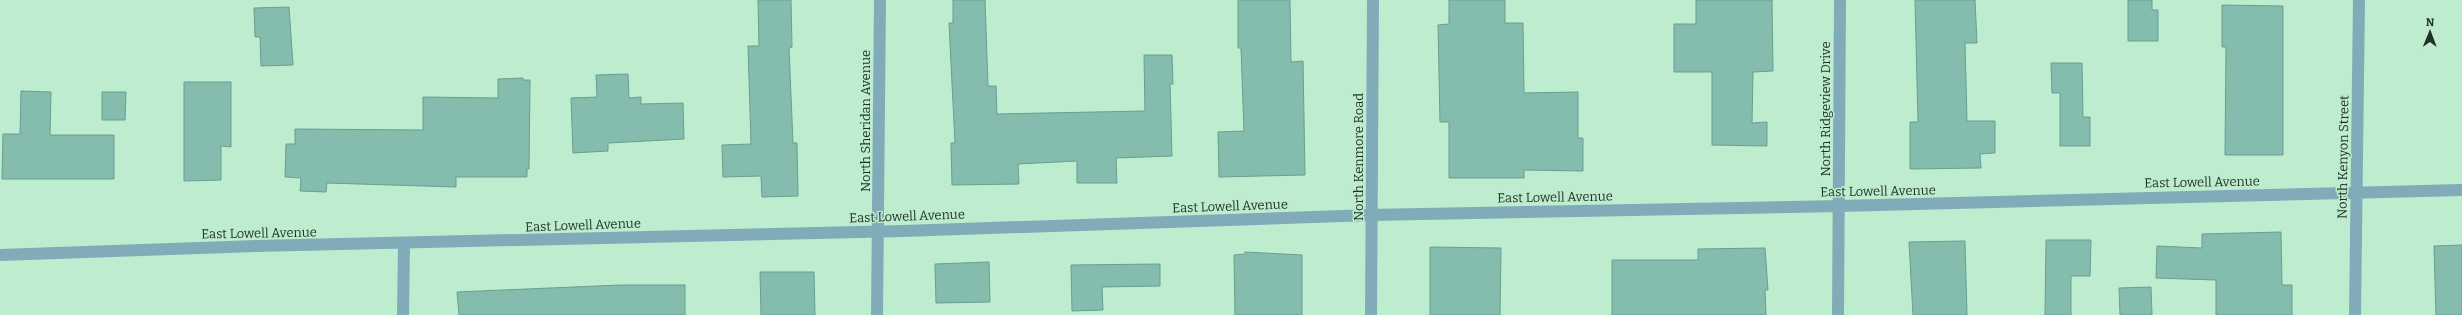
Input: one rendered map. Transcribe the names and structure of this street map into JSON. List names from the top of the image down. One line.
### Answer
{"streets":{"street":["North Ridgeview Drive","North Sheridan Avenue","North Kenmore Road","North Kenyon Street","East Lowell Avenue"]},"crossings":[["North Ridgeview Drive","East Lowell Avenue"],["North Sheridan Avenue","East Lowell Avenue"],["North Kenmore Road","East Lowell Avenue"],["North Kenyon Street","East Lowell Avenue"]],"north":"top"}
